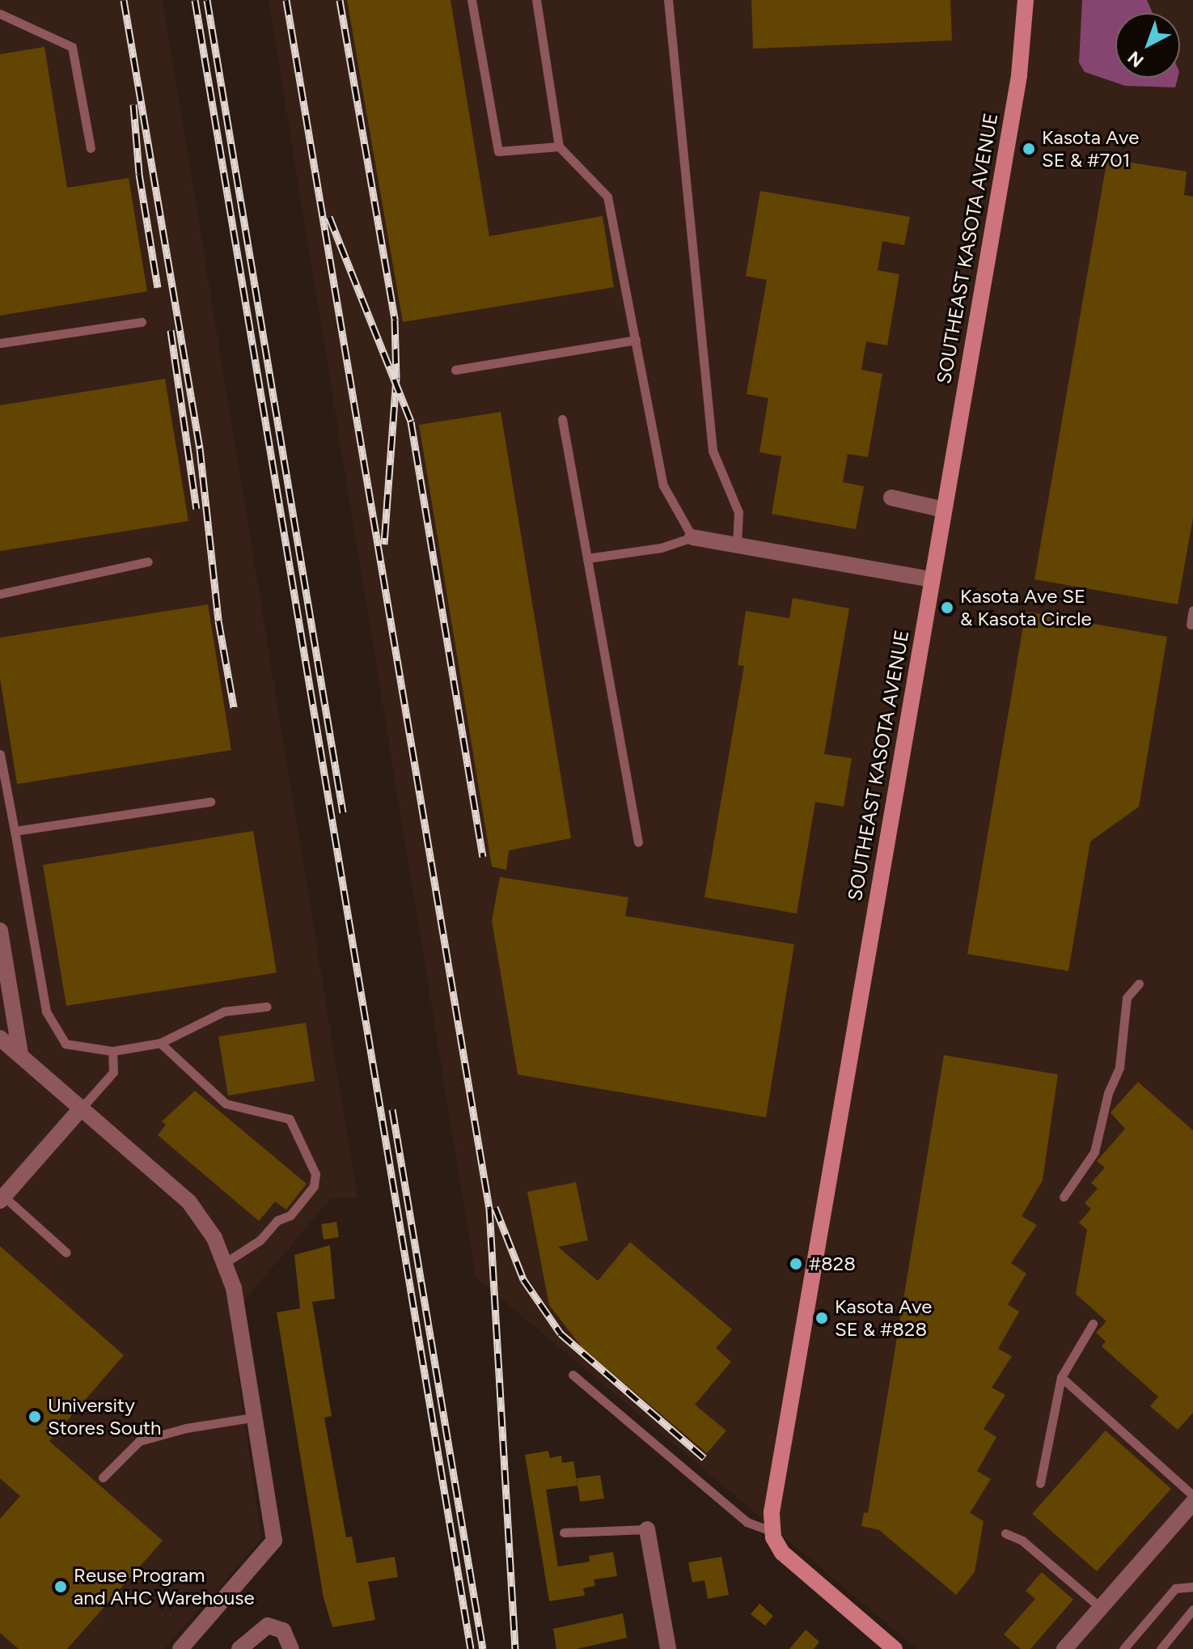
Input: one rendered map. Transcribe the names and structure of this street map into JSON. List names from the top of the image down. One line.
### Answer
{"streets":{"street":["SOUTHEAST KASOTA AVENUE"]},"places":["Kasota Ave SE & #701","Kasota Ave SE & Kasota Circle","#828","Kasota Ave SE & #828","University Stores South","Reuse Program and AHC Warehouse"],"north":"bottom left"}
